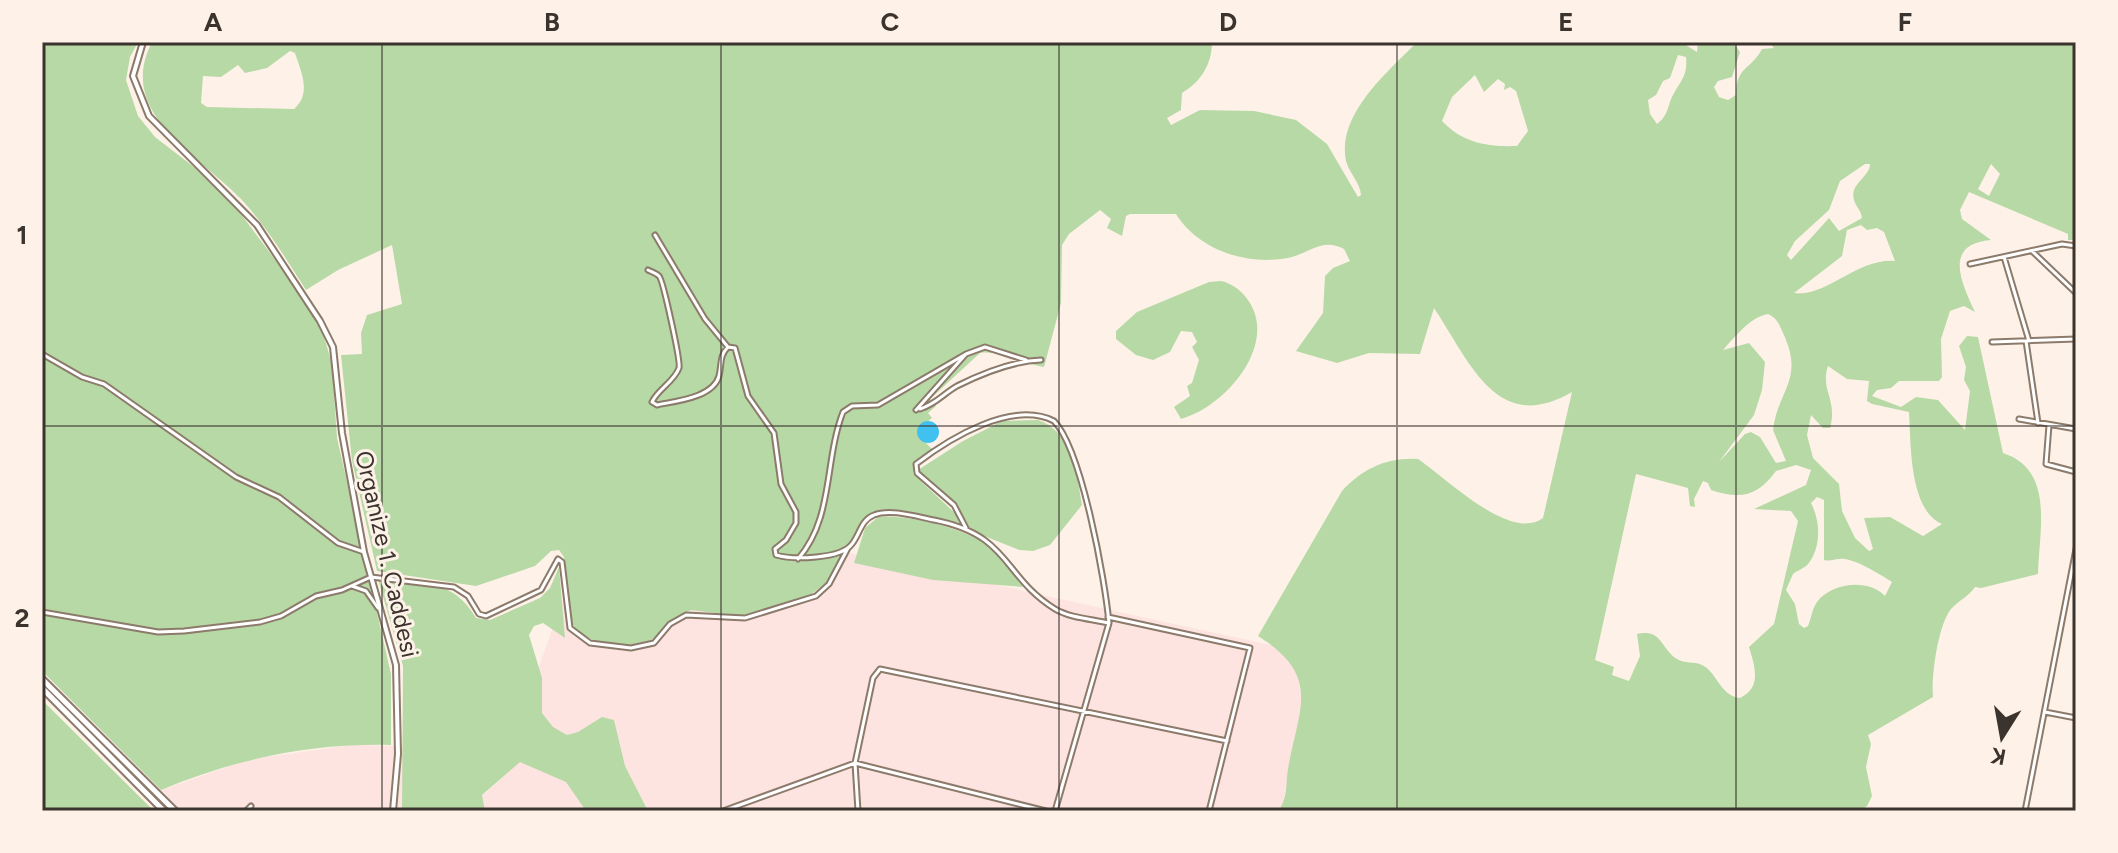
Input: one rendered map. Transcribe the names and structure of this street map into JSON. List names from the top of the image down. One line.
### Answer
{"streets":{"street":["Organize 1. Caddesi"]},"north":"bottom","grid":{"columns":["A","B","C","D","E","F"],"rows":["1","2"]}}
